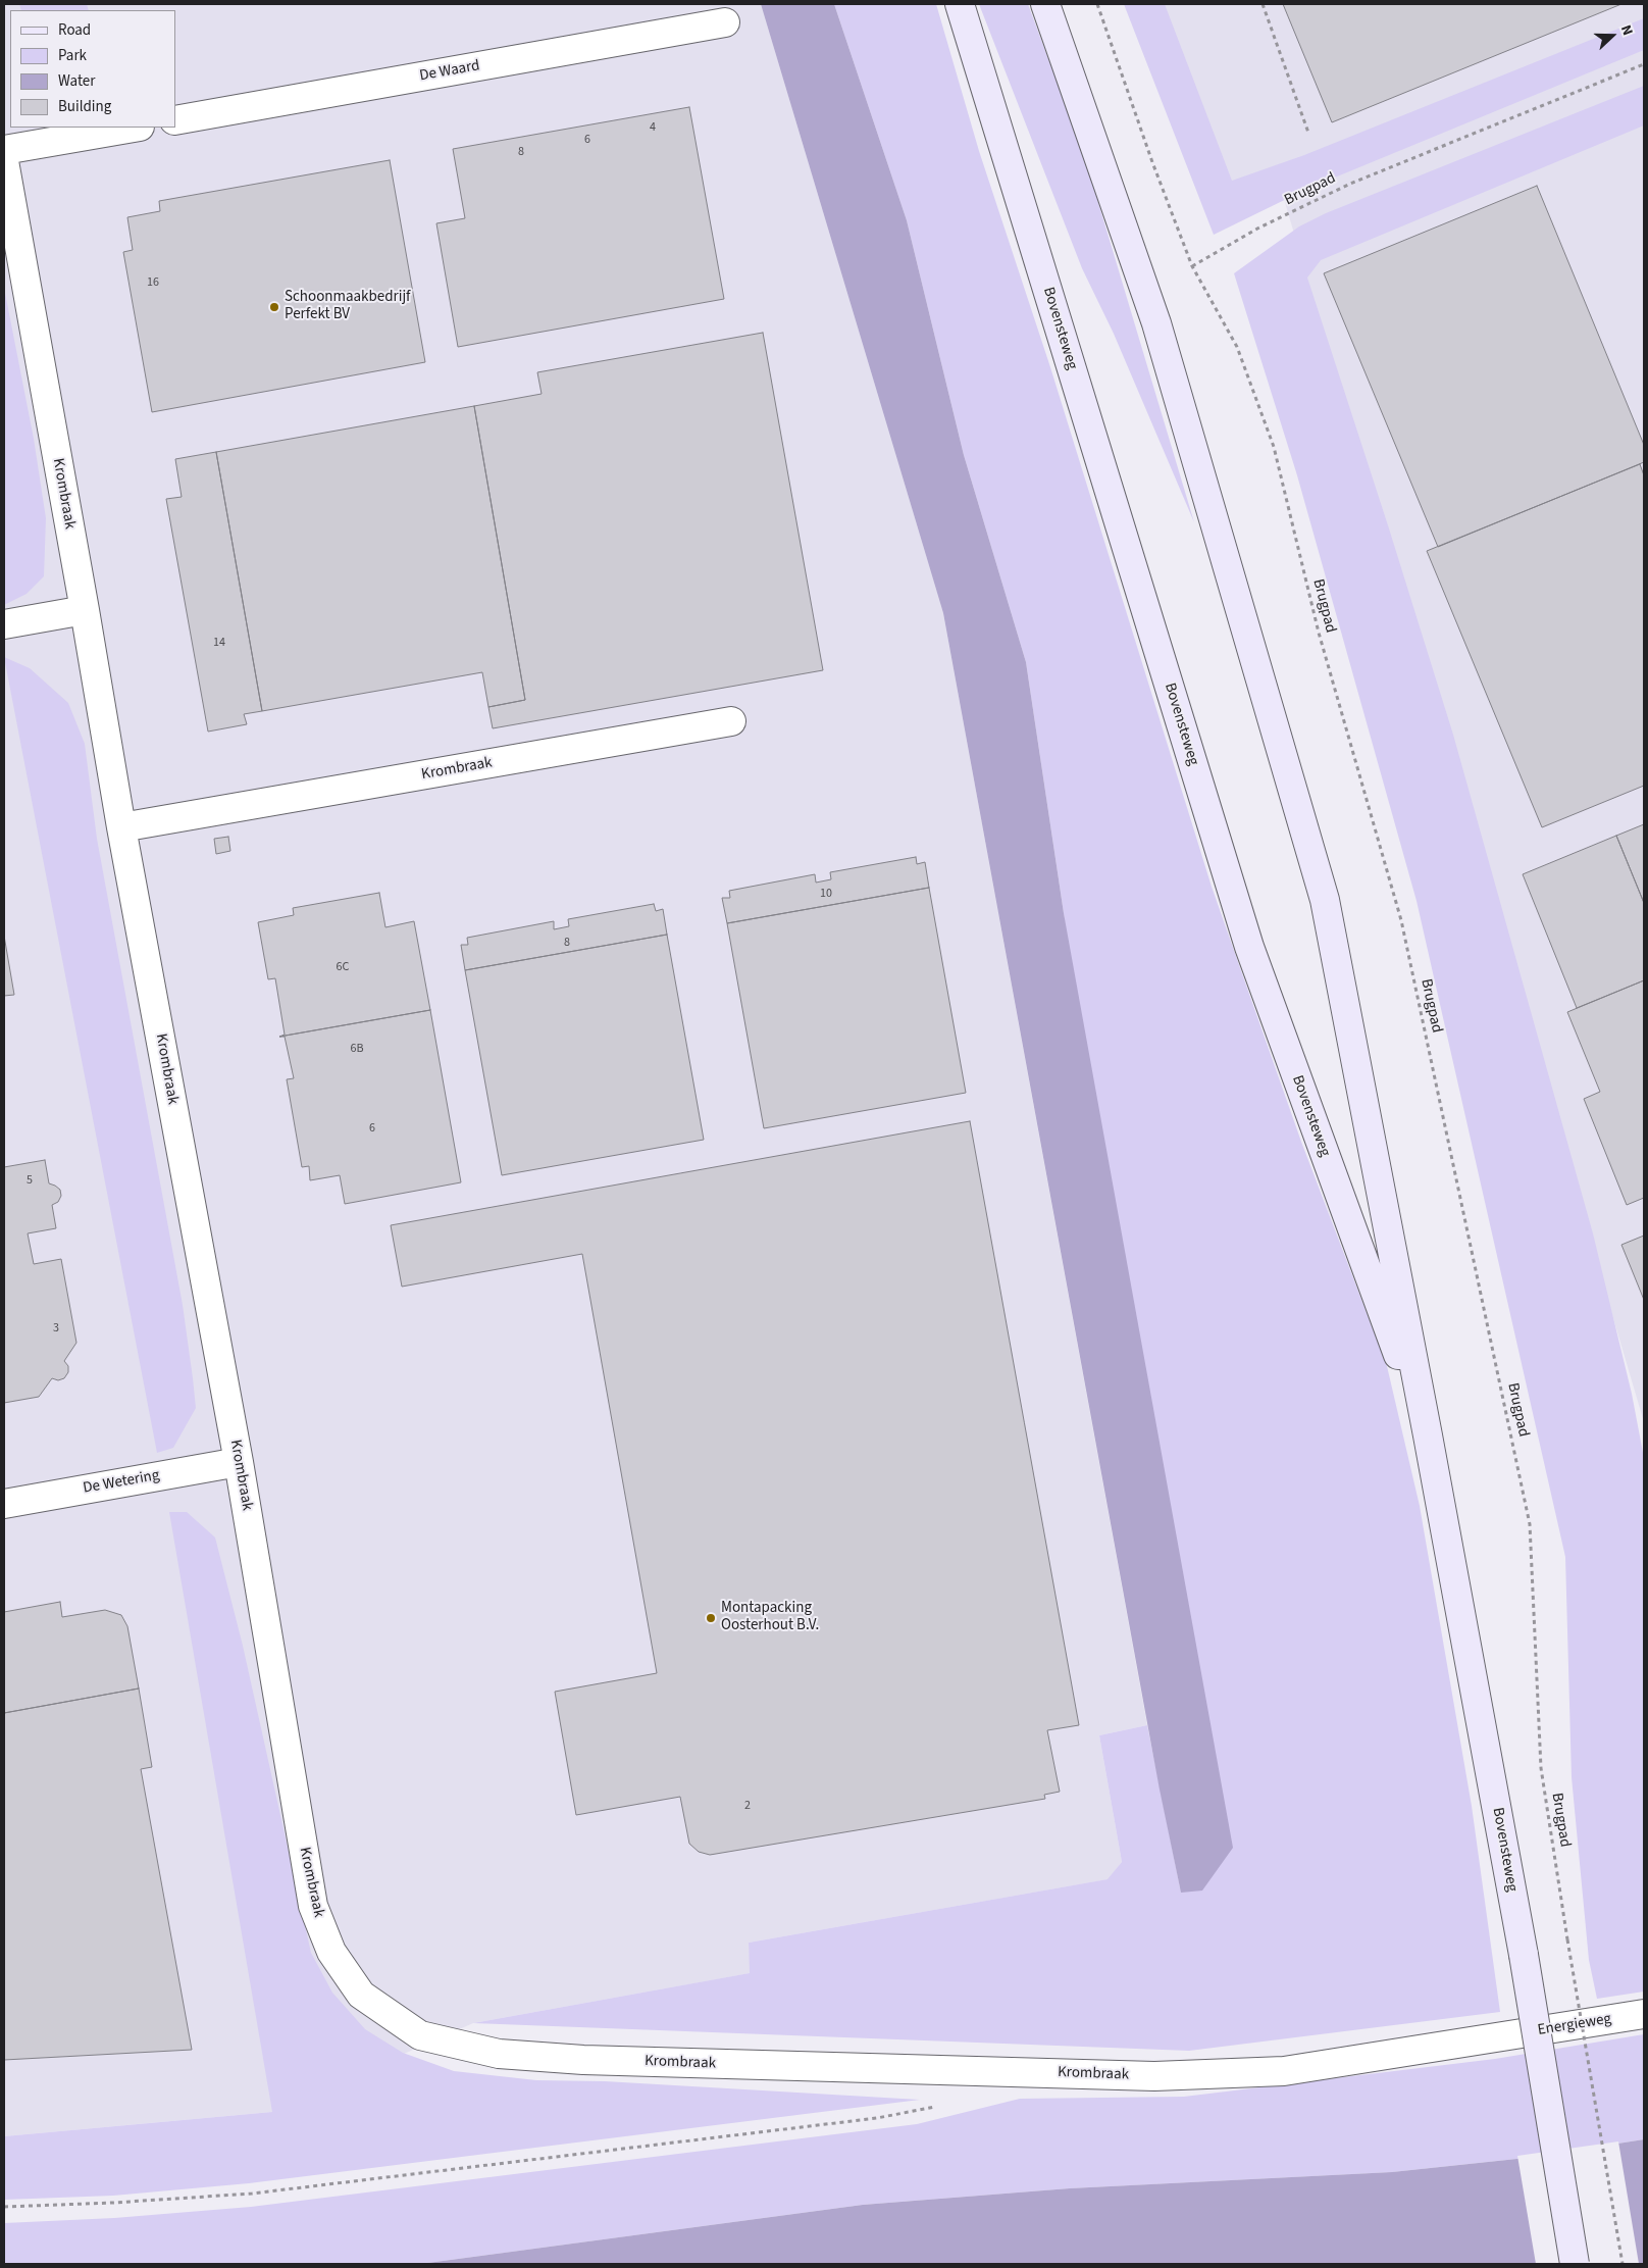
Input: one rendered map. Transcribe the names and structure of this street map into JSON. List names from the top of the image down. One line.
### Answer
{"streets":{"main road":["Bovensteweg"],"street":["De Waard","Krombraak","De Wetering","Energieweg"],"path":["Brugpad"]},"crossings":[["Krombraak","De Wetering"],["Krombraak","Energieweg"]],"places":["Schoonmaakbedrijf Perfekt BV","Montapacking Oosterhout B.V."],"house_numbers":["4","6","8","16","14","10","8","6C","6B","6","5","3","2"],"legend":["Road","Park","Water","Building"],"north":"right"}
